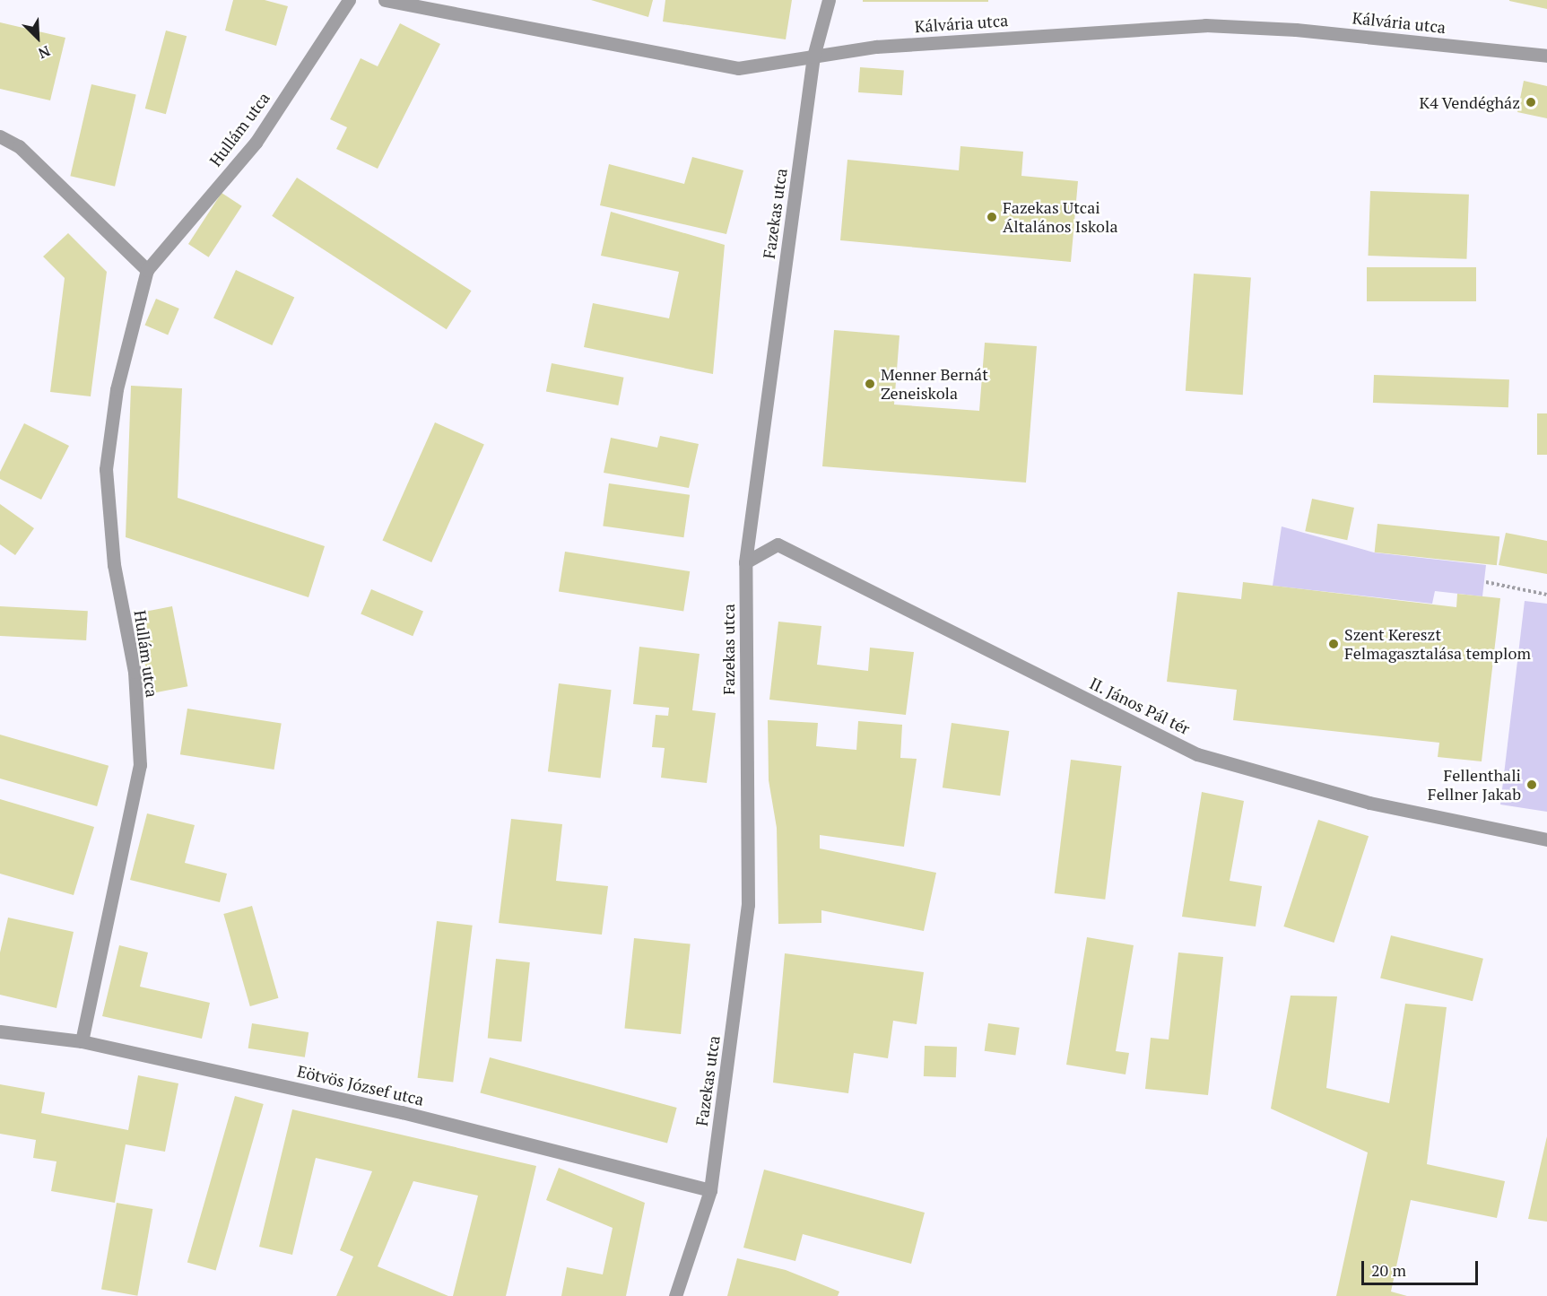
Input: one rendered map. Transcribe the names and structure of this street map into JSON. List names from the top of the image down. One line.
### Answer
{"streets":{"street":["Kálvária utca","Hullám utca","Fazekas utca","II. János Pál tér","Eötvös József utca"]},"crossings":[["Kálvária utca","Fazekas utca"],["Hullám utca","Eötvös József utca"],["Fazekas utca","II. János Pál tér"],["Fazekas utca","Eötvös József utca"]],"places":["K4 Vendégház","Fazekas Utcai Általános Iskola","Menner Bernát Zeneiskola","Szent Kereszt Felmagasztalása templom","Fellenthali Fellner Jakab"],"scale_bar":"20 m","north":"bottom right"}
